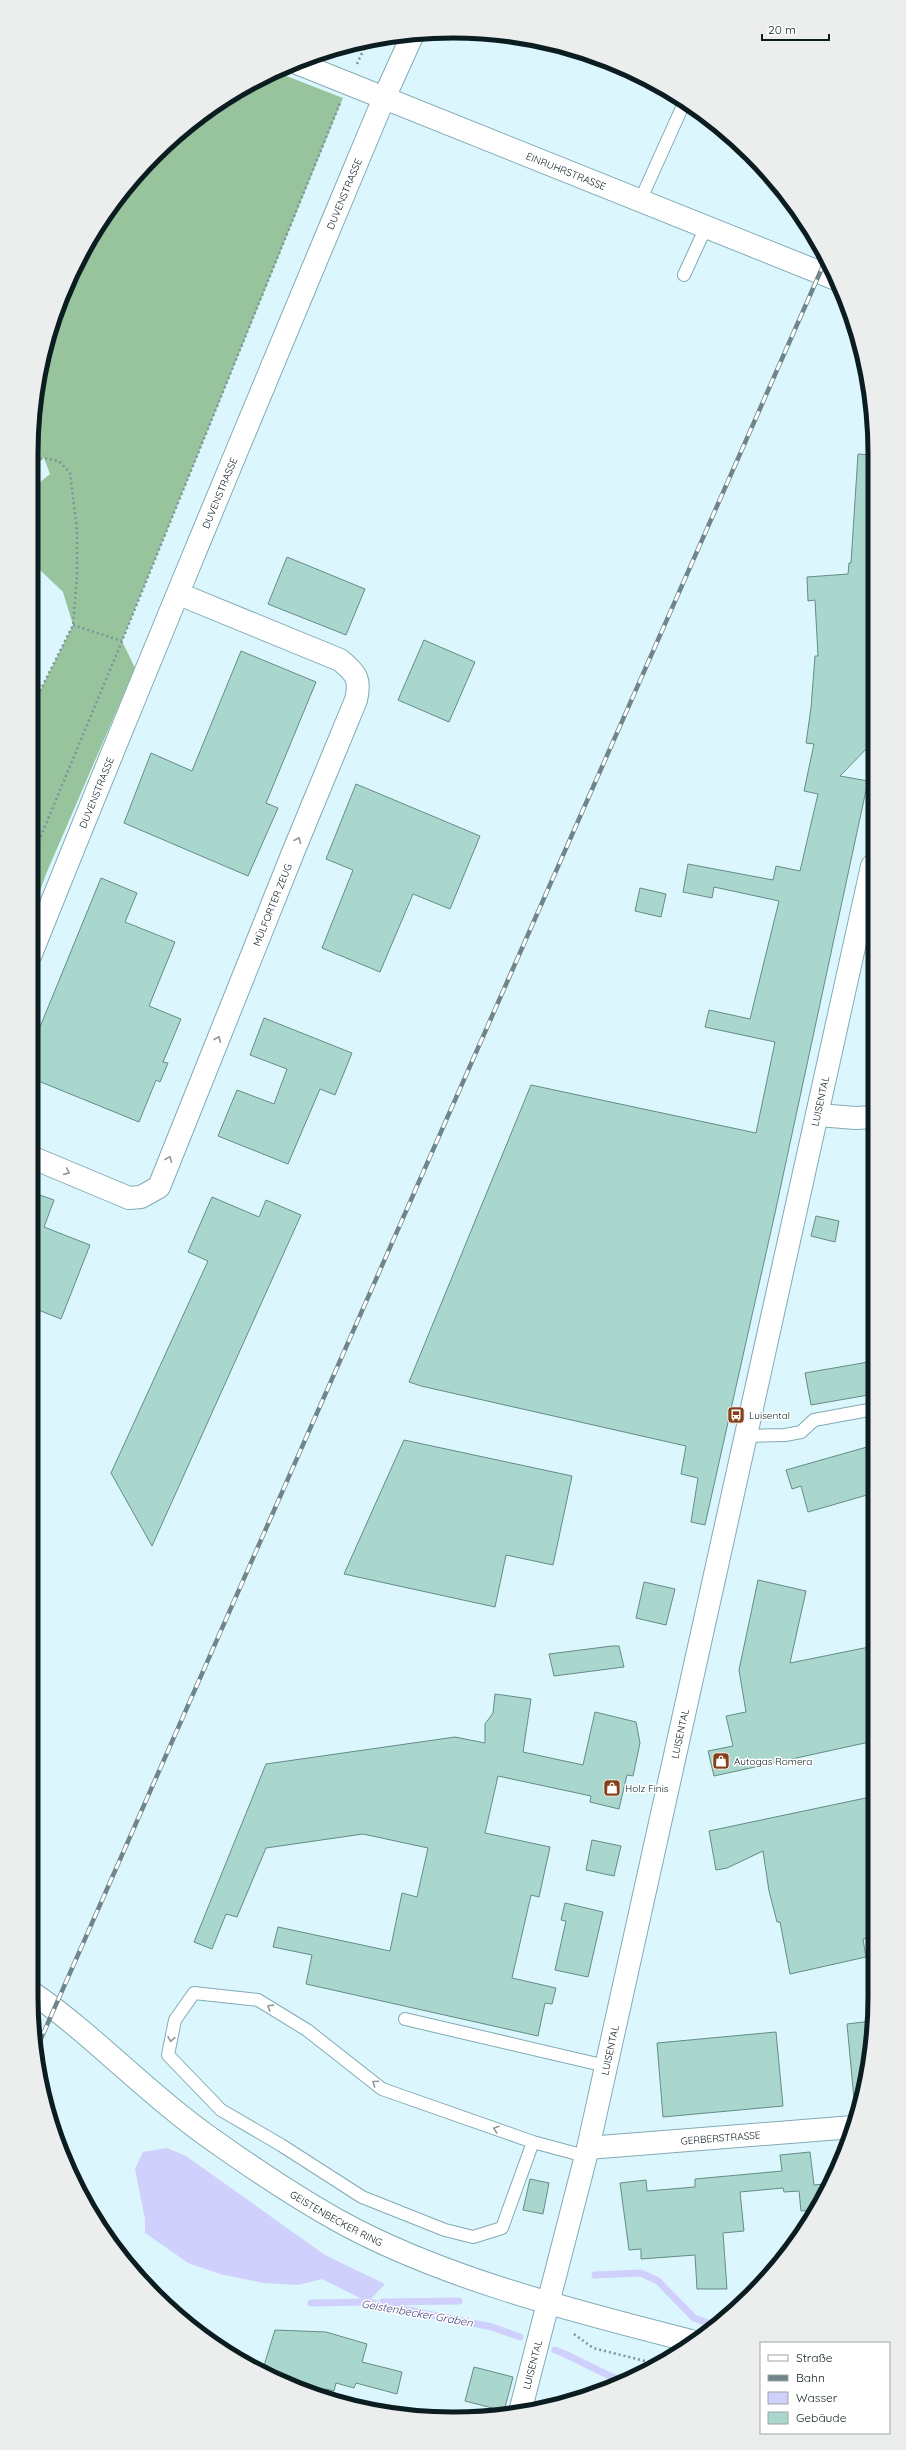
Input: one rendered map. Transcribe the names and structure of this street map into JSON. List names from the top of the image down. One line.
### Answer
{"streets":{"street":["EINRUHRSTRASSE","DUVENSTRASSE","MÜLFORTER ZEUG","LUISENTAL","GERBERSTRASSE","GEISTENBECKER RING"]},"crossings":[["EINRUHRSTRASSE","DUVENSTRASSE"],["DUVENSTRASSE","MÜLFORTER ZEUG"],["LUISENTAL","GERBERSTRASSE"],["LUISENTAL","GEISTENBECKER RING"]],"water":["Geistenbecker Graben"],"places":{"bus stop":["Luisental"],"shop":["Autogas Romera","Holz Finis"]},"legend":["Straße","Bahn","Wasser","Gebäude"],"scale_bar":"20 m"}
